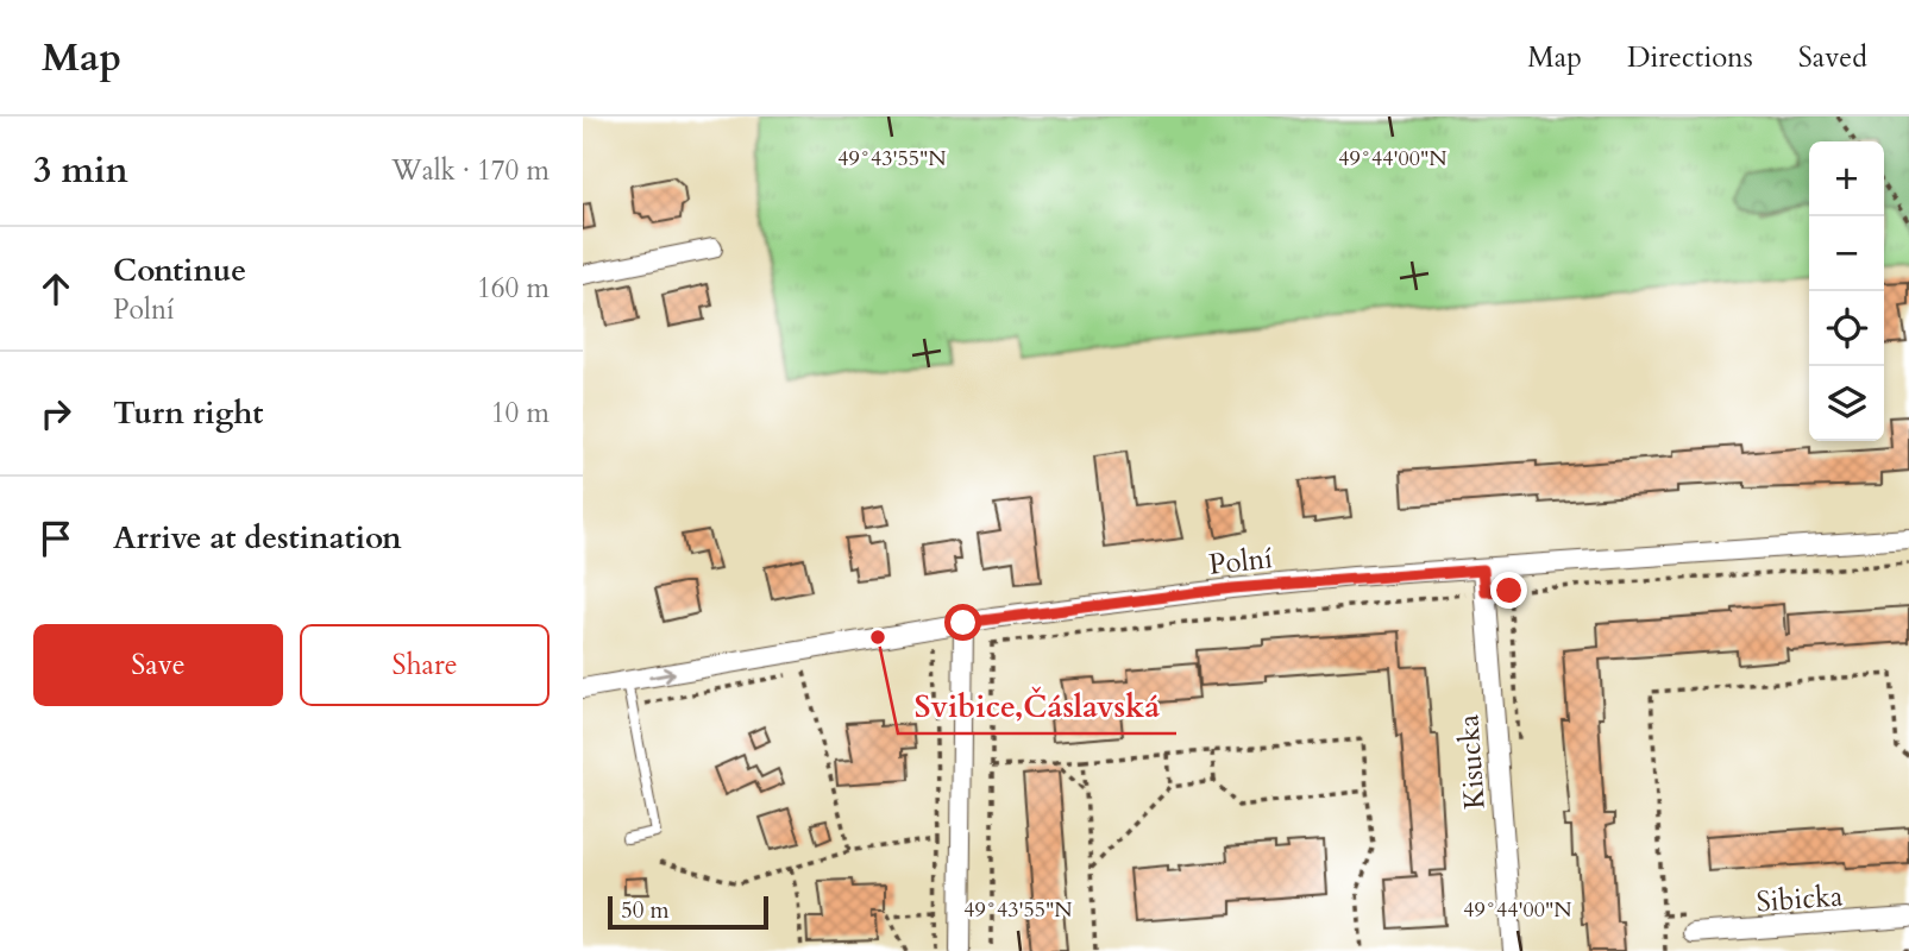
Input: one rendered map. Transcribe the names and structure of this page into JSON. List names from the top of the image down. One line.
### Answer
{"streets":{"street":["Polní","Kisucka","Sibicka"]},"crossings":[["Polní","Kisucka"]],"places":["Svibice,Čáslavská"],"scale_bar":"50 m","page":{"header":"Map","nav":["Map","Directions","Saved"],"heading":["3 min","Walk · 170 m"],"map_buttons":["+","−"],"list":[["Continue","Polní","160 m"],["Turn right","10 m"],"Arrive at destination"],"buttons":["Save","Share"],"scale":"50 m"},"coordinates":["49°43'55\"N","49°44'00\"N"]}
